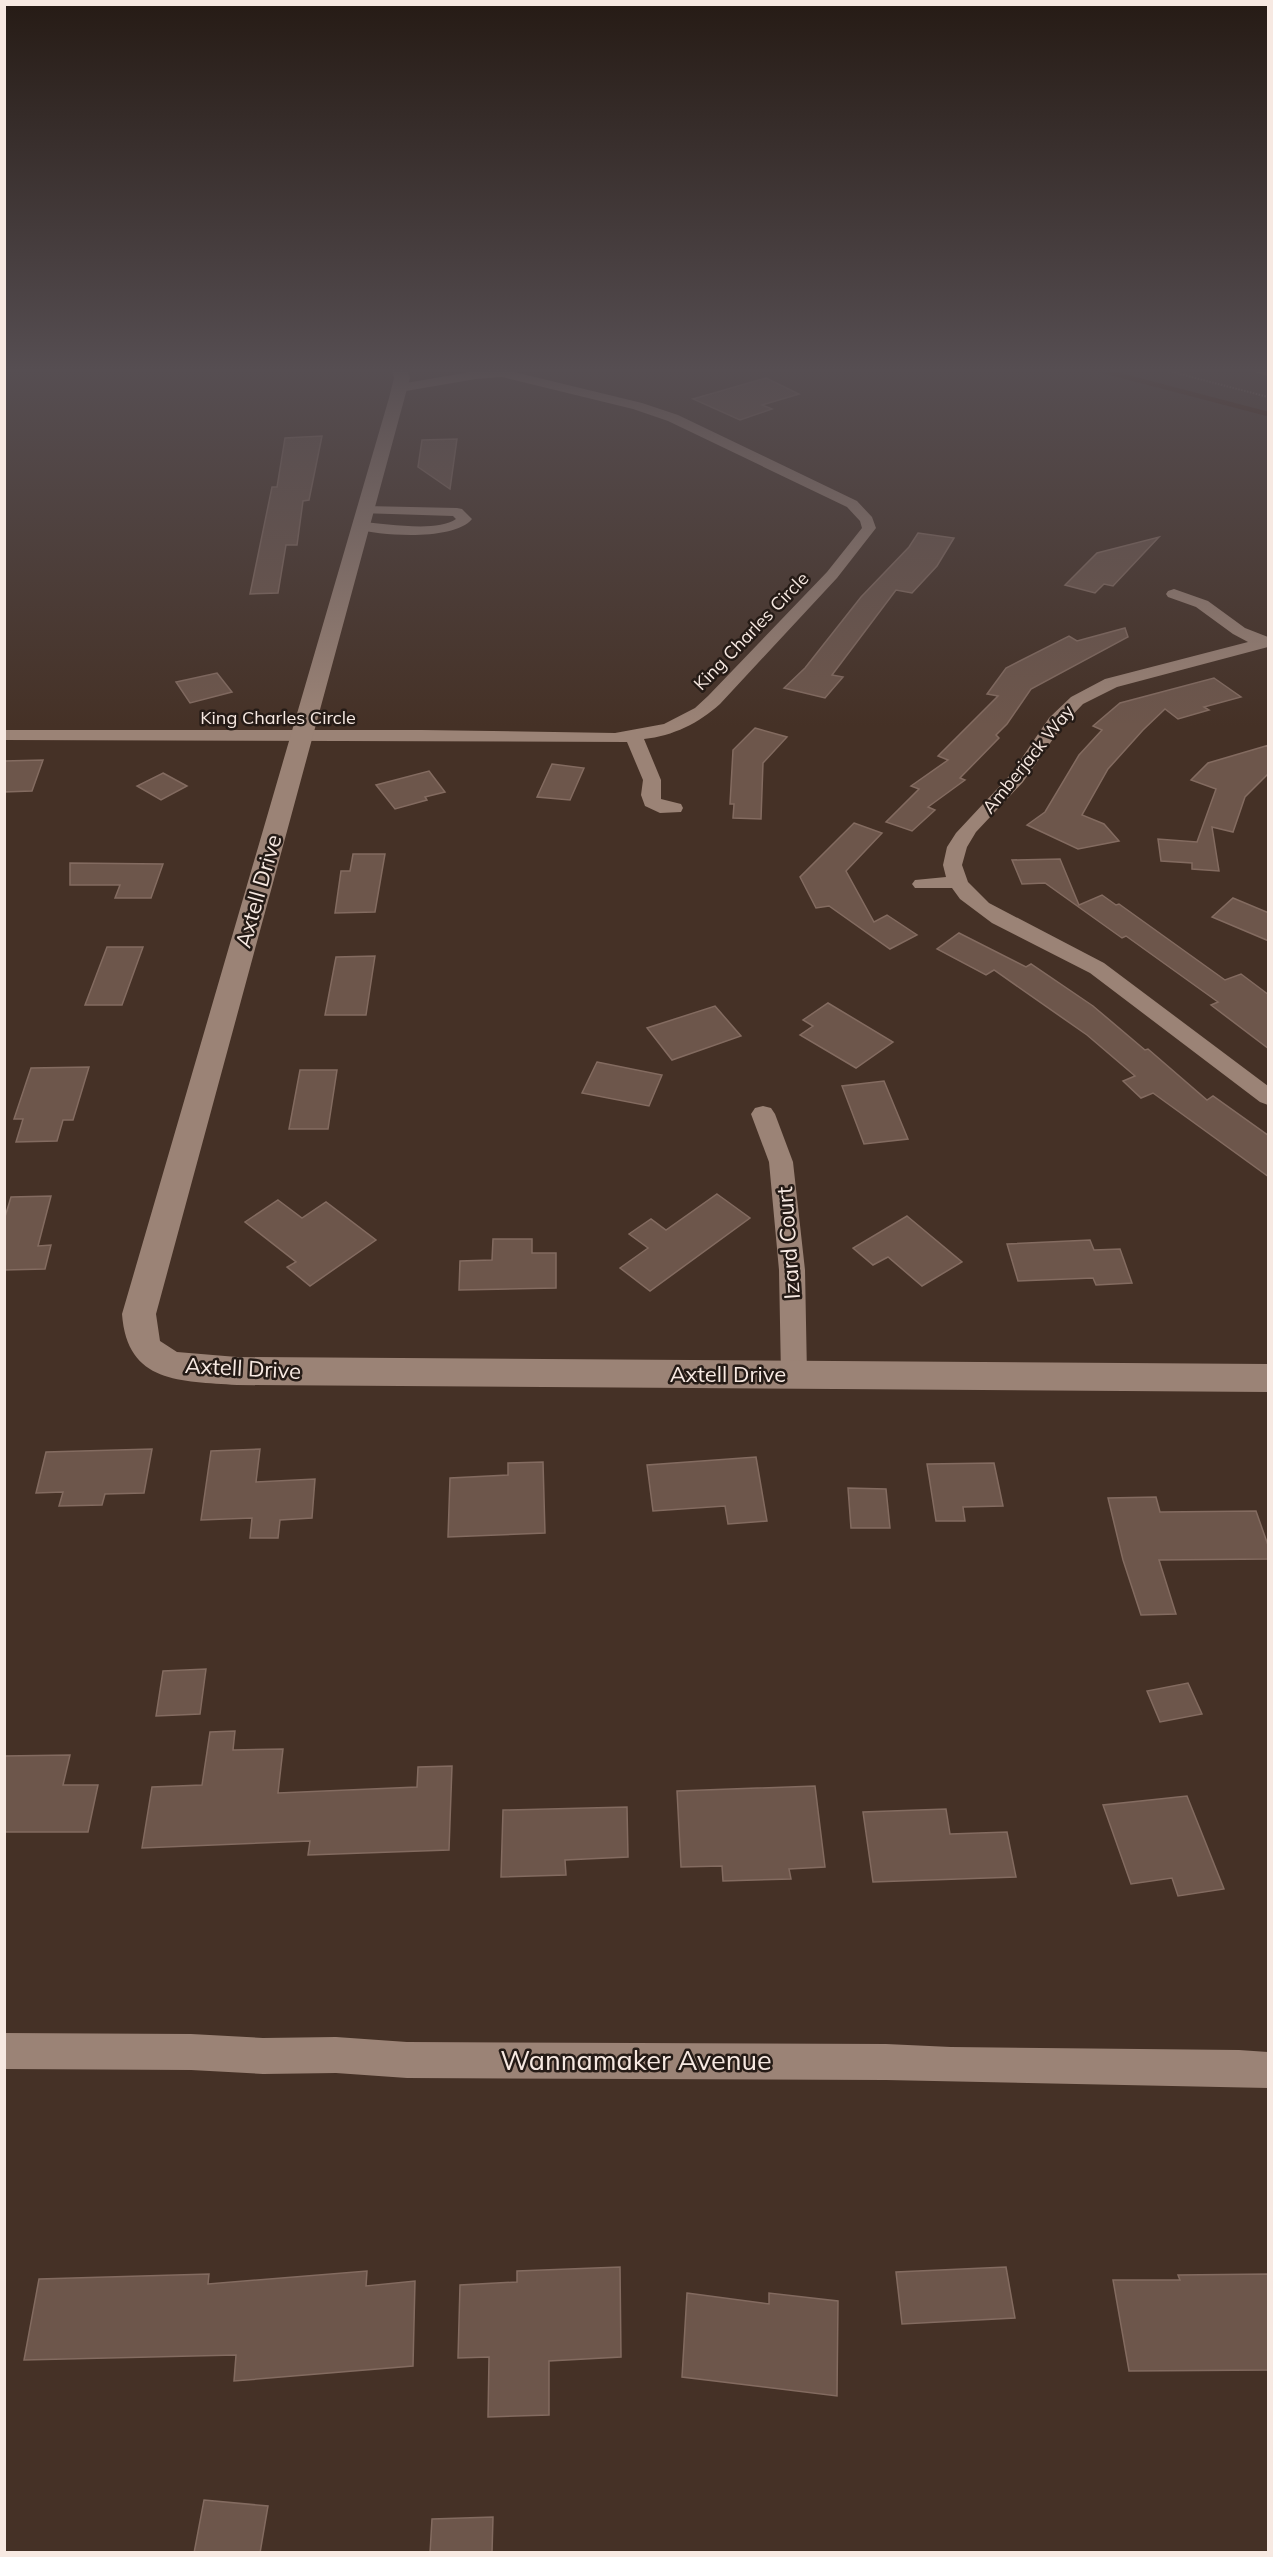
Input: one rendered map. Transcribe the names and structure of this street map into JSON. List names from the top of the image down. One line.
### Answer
{"streets":{"street":["King Charles Circle","Amberjack Way","Axtell Drive","Izard Court","Wannamaker Avenue"]},"crossings":[["King Charles Circle","Axtell Drive"],["Axtell Drive","Izard Court"]]}
